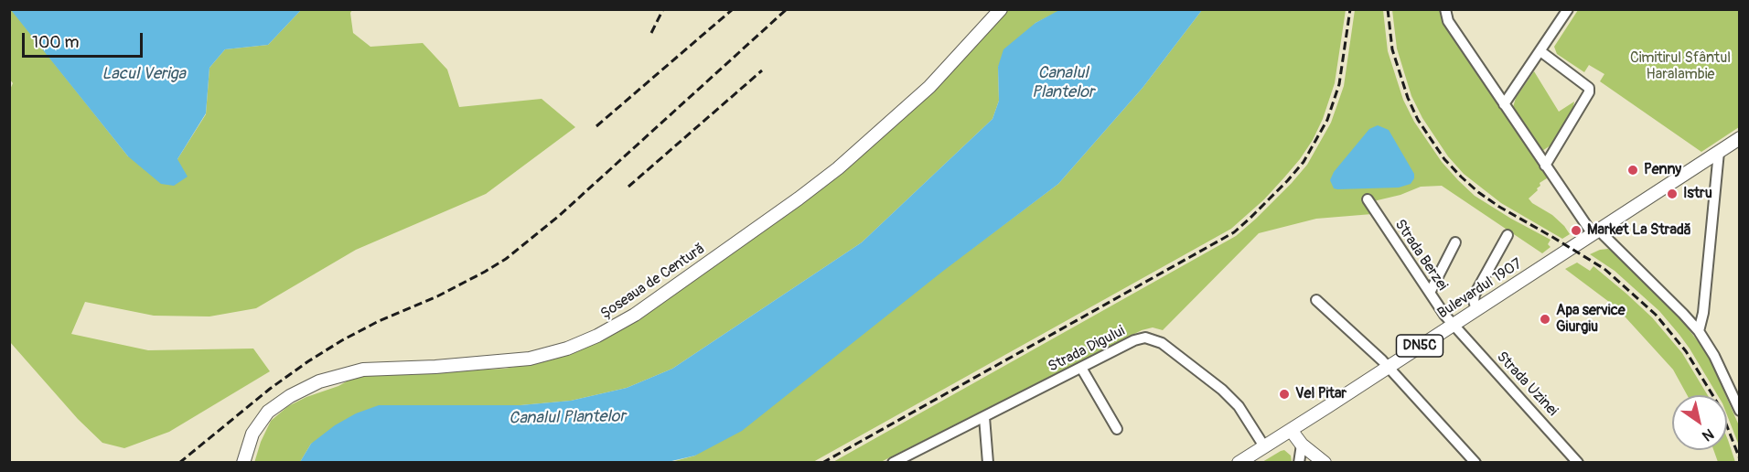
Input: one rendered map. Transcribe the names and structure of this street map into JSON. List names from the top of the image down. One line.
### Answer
{"streets":{"main road":["Șoseaua de Centură","Bulevardul 1907","DN5C"],"street":["Strada Berzei","Strada Digului","Strada Uzinei"]},"crossings":[["Strada Berzei","Bulevardul 1907"],["Strada Berzei","Strada Uzinei"],["Bulevardul 1907","DN5C"],["Bulevardul 1907","Strada Digului"],["Bulevardul 1907","Strada Uzinei"]],"water":["Canalul Plantelor","Lacul Veriga"],"parks":["Cimitirul Sfântul Haralambie"],"places":["Penny","Istru","Market La Stradă","Apa service Giurgiu","Vel Pitar"],"scale_bar":"100 m","north":"bottom right"}
